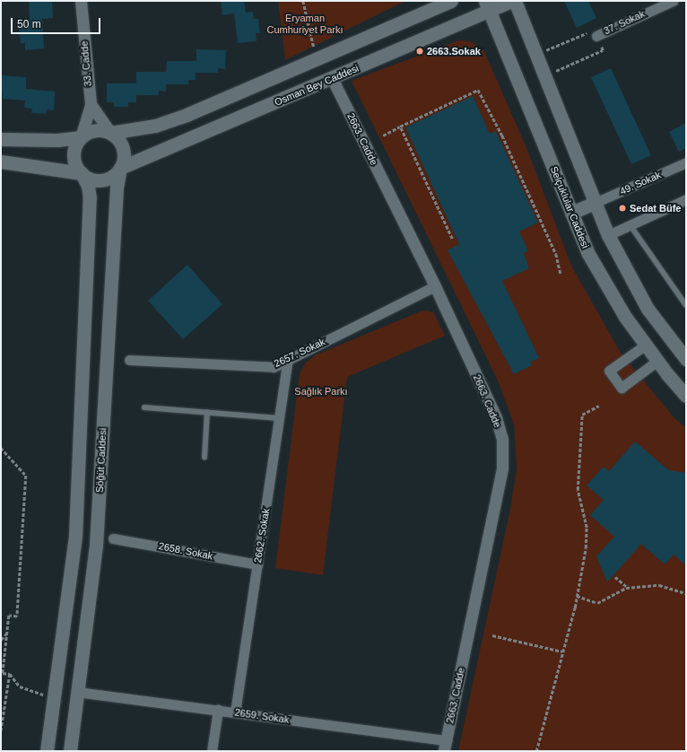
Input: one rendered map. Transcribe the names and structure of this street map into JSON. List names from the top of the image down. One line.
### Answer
{"streets":{"main road":["Osman Bey Caddesi","Selçuklular Caddesi","Söğüt Caddesi"],"street":["37. Sokak","33. Cadde","2663. Cadde","49. Sokak","2657. Sokak","2662. Sokak","2658. Sokak","2659. Sokak"]},"crossings":[["33. Cadde","Osman Bey Caddesi"],["33. Cadde","Söğüt Caddesi"],["Osman Bey Caddesi","2663. Cadde"],["Osman Bey Caddesi","Selçuklular Caddesi"],["Osman Bey Caddesi","Söğüt Caddesi"],["2663. Cadde","2657. Sokak"],["2663. Cadde","2659. Sokak"],["2657. Sokak","2662. Sokak"],["Söğüt Caddesi","2659. Sokak"],["2662. Sokak","2658. Sokak"],["2662. Sokak","2659. Sokak"]],"parks":["Eryaman Cumhuriyet Parkı","Sağlık Parkı"],"places":["2663.Sokak","Sedat Büfe"],"scale_bar":"50 m"}
